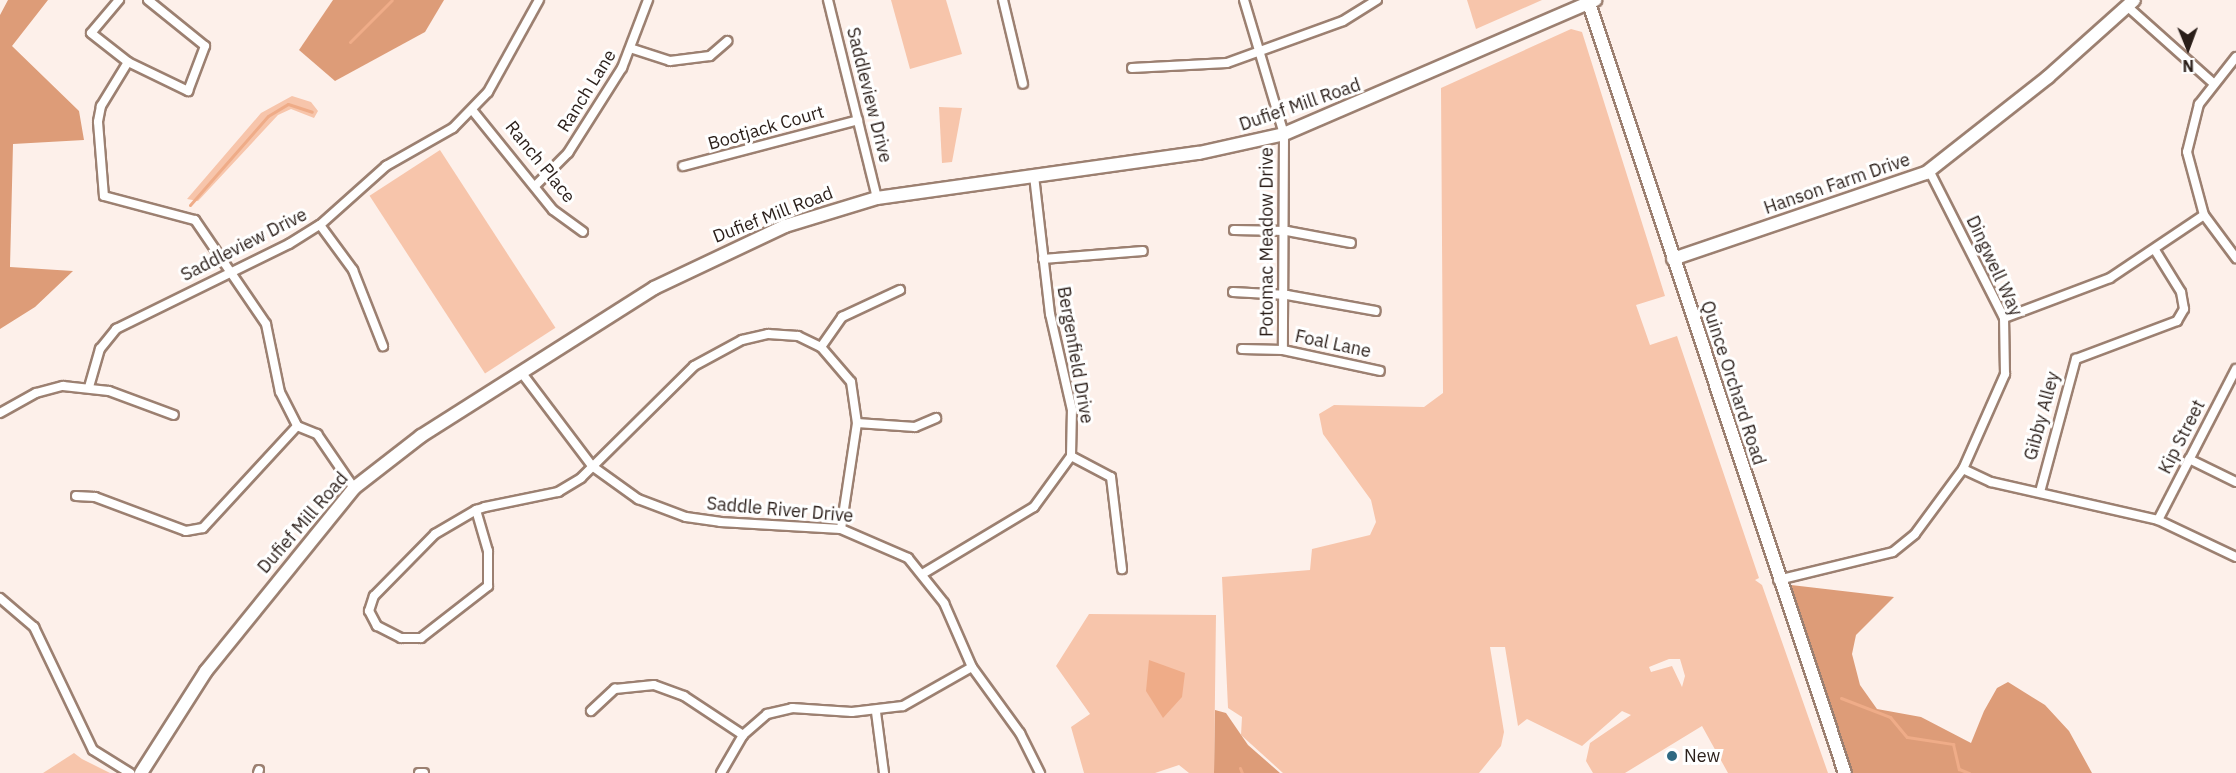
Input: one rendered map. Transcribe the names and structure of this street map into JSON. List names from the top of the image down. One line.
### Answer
{"streets":{"main road":["Dufief Mill Road","Hanson Farm Drive","Quince Orchard Road"],"street":["Ranch Lane","Saddleview Drive","Bootjack Court","Ranch Place","Potomac Meadow Drive","Dingwell Way","Foal Lane","Bergenfield Drive","Gibby Alley","Kip Street","Saddle River Drive"]},"crossings":[["Ranch Lane","Ranch Place"],["Saddleview Drive","Dufief Mill Road"],["Saddleview Drive","Bootjack Court"],["Saddleview Drive","Ranch Place"],["Dufief Mill Road","Potomac Meadow Drive"],["Dufief Mill Road","Bergenfield Drive"],["Dufief Mill Road","Quince Orchard Road"],["Dufief Mill Road","Saddle River Drive"],["Hanson Farm Drive","Dingwell Way"],["Hanson Farm Drive","Quince Orchard Road"],["Potomac Meadow Drive","Foal Lane"],["Dingwell Way","Quince Orchard Road"]],"places":["New"],"north":"bottom"}
